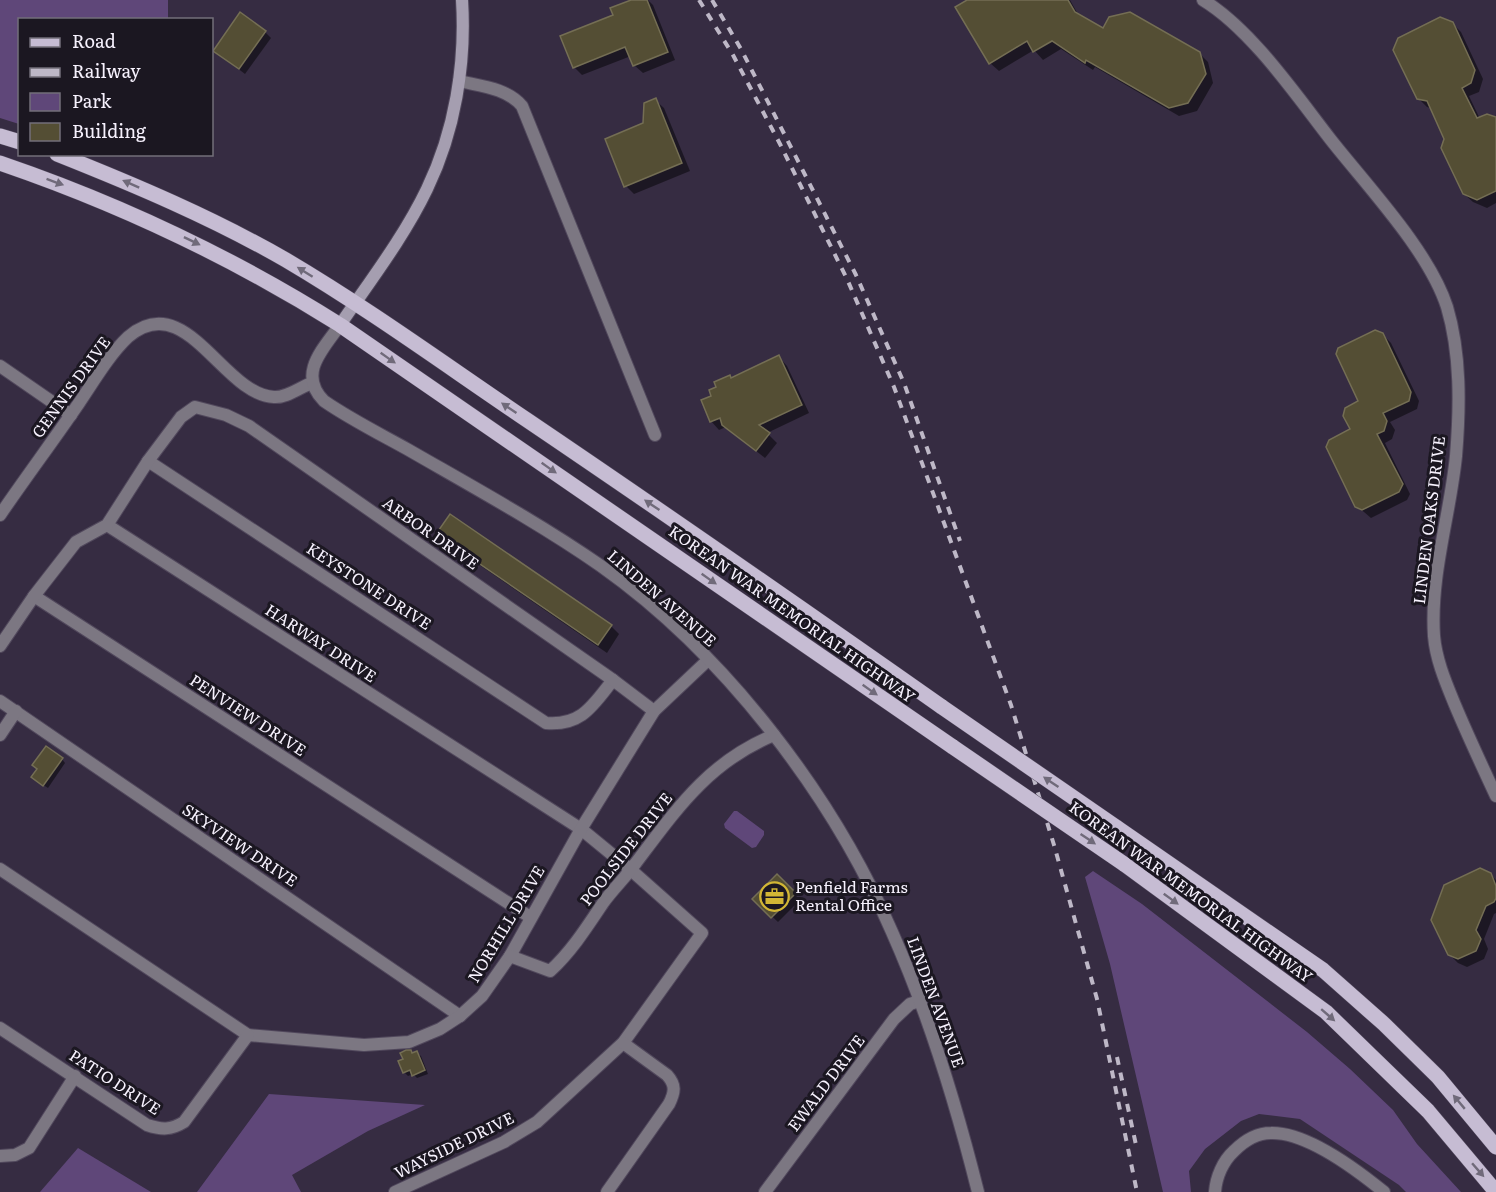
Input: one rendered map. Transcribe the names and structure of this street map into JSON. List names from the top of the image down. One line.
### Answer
{"streets":{"main road":["KOREAN WAR MEMORIAL HIGHWAY"],"street":["GENNIS DRIVE","LINDEN OAKS DRIVE","ARBOR DRIVE","KEYSTONE DRIVE","LINDEN AVENUE","HARWAY DRIVE","PENVIEW DRIVE","SKYVIEW DRIVE","POOLSIDE DRIVE","NORHILL DRIVE","PATIO DRIVE","EWALD DRIVE","WAYSIDE DRIVE"]},"crossings":[["GENNIS DRIVE","LINDEN AVENUE"],["ARBOR DRIVE","KEYSTONE DRIVE"],["ARBOR DRIVE","NORHILL DRIVE"],["LINDEN AVENUE","POOLSIDE DRIVE"],["LINDEN AVENUE","NORHILL DRIVE"],["LINDEN AVENUE","EWALD DRIVE"],["HARWAY DRIVE","POOLSIDE DRIVE"],["HARWAY DRIVE","NORHILL DRIVE"],["HARWAY DRIVE","WAYSIDE DRIVE"],["PENVIEW DRIVE","NORHILL DRIVE"],["SKYVIEW DRIVE","NORHILL DRIVE"],["POOLSIDE DRIVE","NORHILL DRIVE"],["POOLSIDE DRIVE","WAYSIDE DRIVE"],["NORHILL DRIVE","PATIO DRIVE"]],"places":{"office":["Penfield Farms Rental Office"]},"legend":["Road","Railway","Park","Building"]}
